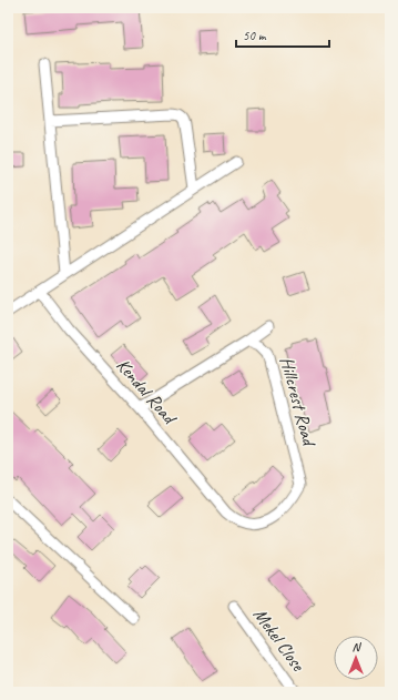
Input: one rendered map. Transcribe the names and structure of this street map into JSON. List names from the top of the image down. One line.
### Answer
{"streets":{"street":["Kendal Road","Hillcrest Road","Mekel Close"]},"crossings":[["Kendal Road","Hillcrest Road"]],"scale_bar":"50 m","north":"top"}
